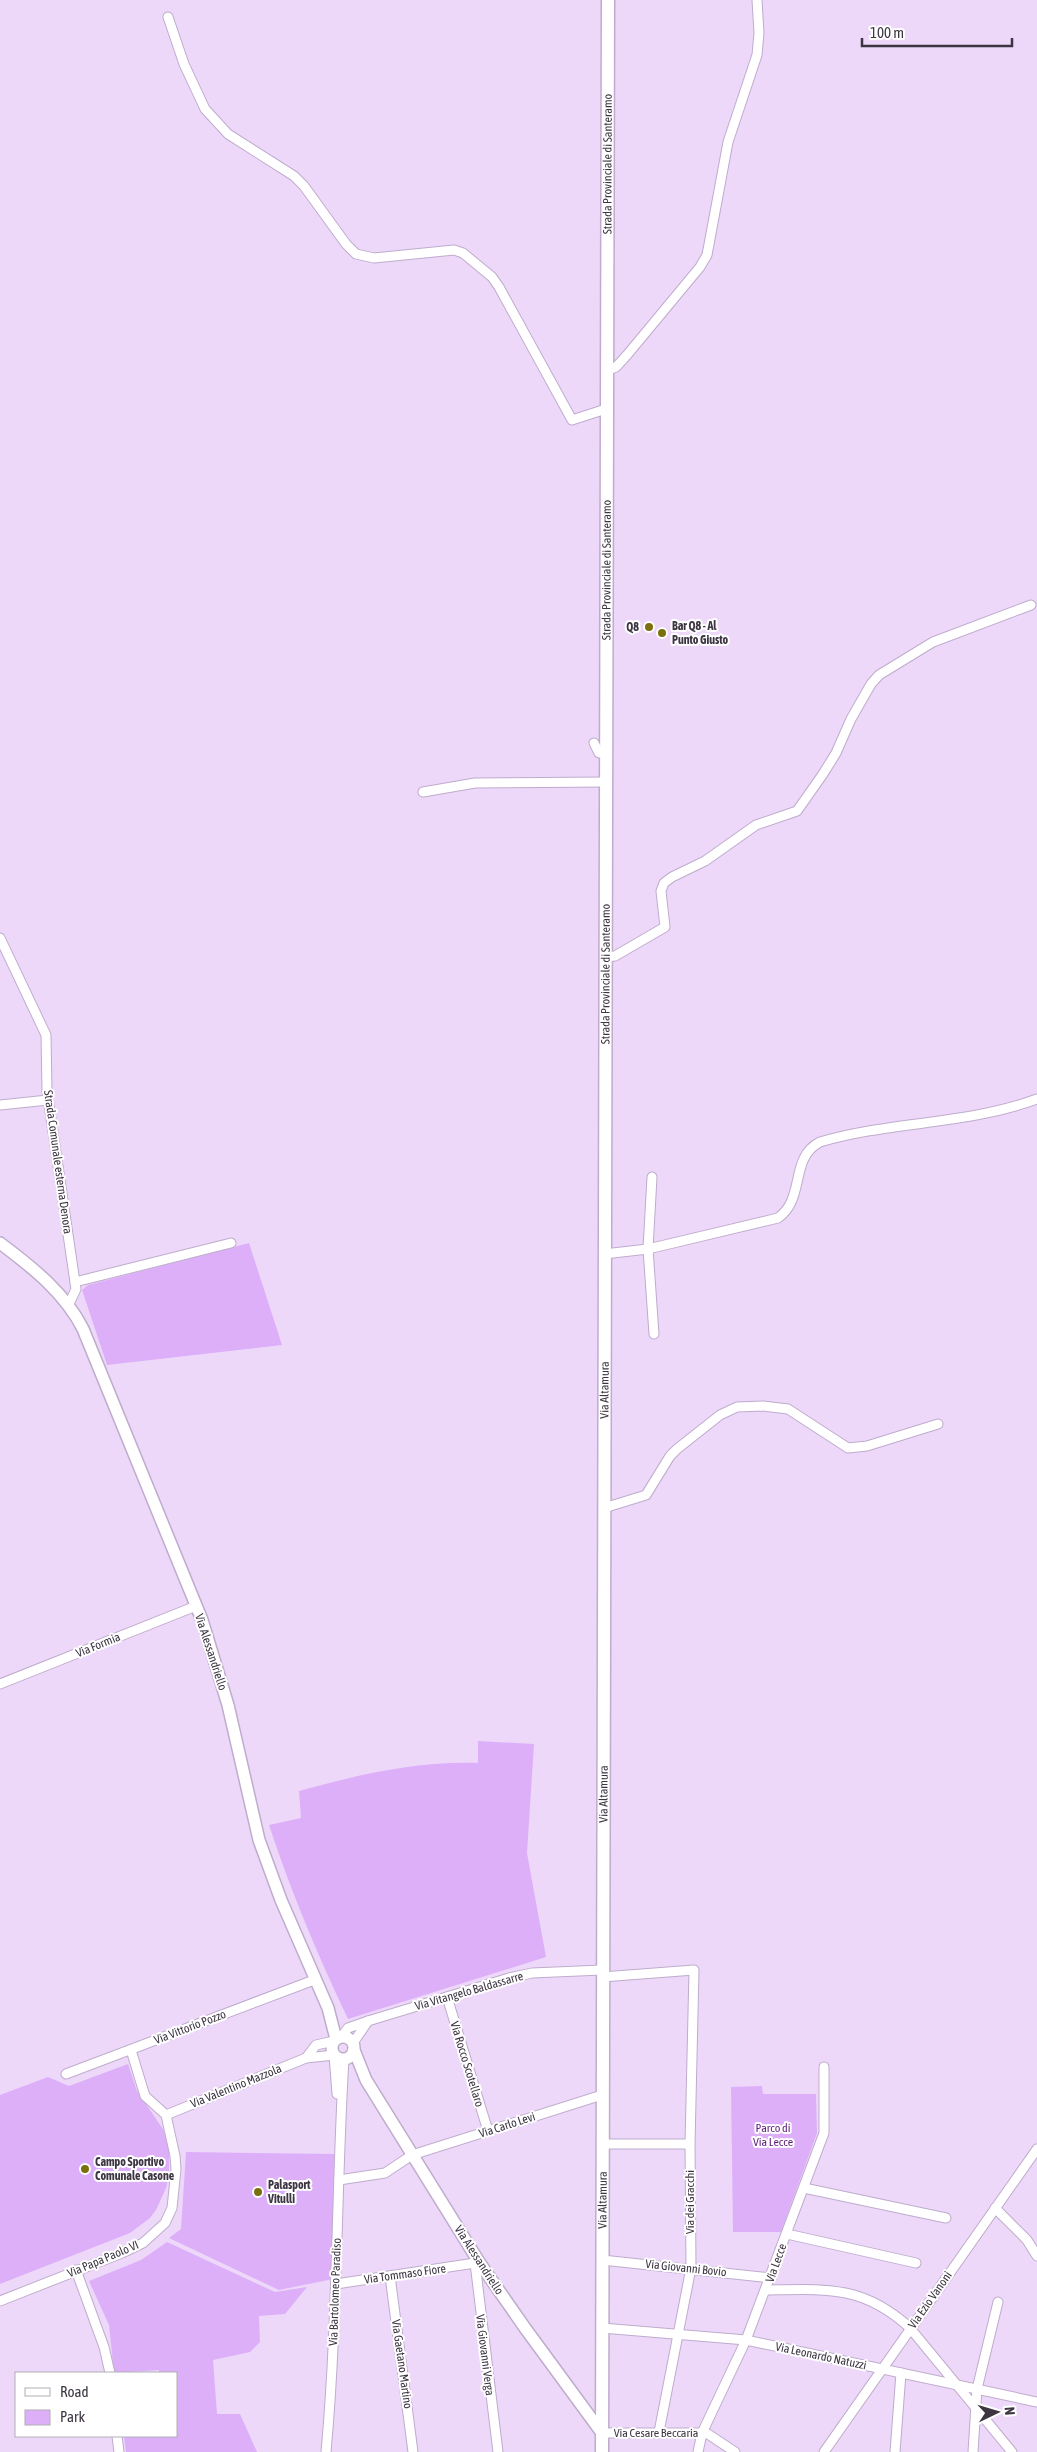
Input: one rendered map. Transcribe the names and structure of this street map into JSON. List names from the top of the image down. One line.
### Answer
{"streets":{"main road":["Strada Provinciale di Santeramo","Via Altamura"],"street":["Strada Comunale esterna Denora","Via Formia","Via Alessandriello","Via Vitangelo Baldassarre","Via Vittorio Pozzo","Via Rocco Scotellaro","Via Valentino Mazzola","Via Carlo Levi","Via dei Gracchi","Via Papa Paolo VI","Via Lecce","Via Giovanni Bovio","Via Tommaso Fiore","Via Bartolomeo Paradiso","Via Ezio Vanoni","Via Giovanni Verga","Via Leonardo Natuzzi","Via Gaetano Martino","Via Cesare Beccaria"]},"crossings":[["Strada Provinciale di Santeramo","Via Altamura"],["Strada Comunale esterna Denora","Via Alessandriello"],["Via Altamura","Via Alessandriello"],["Via Altamura","Via Vitangelo Baldassarre"],["Via Altamura","Via Carlo Levi"],["Via Altamura","Via Giovanni Bovio"],["Via Altamura","Via Leonardo Natuzzi"],["Via Altamura","Via Cesare Beccaria"],["Via Formia","Via Alessandriello"],["Via Alessandriello","Via Vitangelo Baldassarre"],["Via Alessandriello","Via Vittorio Pozzo"],["Via Alessandriello","Via Valentino Mazzola"],["Via Alessandriello","Via Carlo Levi"],["Via Alessandriello","Via Tommaso Fiore"],["Via Alessandriello","Via Bartolomeo Paradiso"],["Via Alessandriello","Via Giovanni Verga"],["Via Alessandriello","Via Cesare Beccaria"],["Via Vitangelo Baldassarre","Via Rocco Scotellaro"],["Via Vitangelo Baldassarre","Via Valentino Mazzola"],["Via Vitangelo Baldassarre","Via dei Gracchi"],["Via Vitangelo Baldassarre","Via Bartolomeo Paradiso"],["Via Rocco Scotellaro","Via Carlo Levi"],["Via Valentino Mazzola","Via Papa Paolo VI"],["Via Valentino Mazzola","Via Bartolomeo Paradiso"],["Via Carlo Levi","Via Bartolomeo Paradiso"],["Via dei Gracchi","Via Giovanni Bovio"],["Via dei Gracchi","Via Leonardo Natuzzi"],["Via dei Gracchi","Via Cesare Beccaria"],["Via Lecce","Via Giovanni Bovio"],["Via Lecce","Via Leonardo Natuzzi"],["Via Lecce","Via Cesare Beccaria"],["Via Tommaso Fiore","Via Bartolomeo Paradiso"],["Via Tommaso Fiore","Via Giovanni Verga"],["Via Tommaso Fiore","Via Gaetano Martino"],["Via Ezio Vanoni","Via Leonardo Natuzzi"]],"parks":["Parco di Via Lecce"],"places":["Q8","Bar Q8 - Al Punto Giusto","Campo Sportivo Comunale Casone","Palasport Vitulli"],"legend":["Road","Park"],"scale_bar":"100 m","north":"right"}
